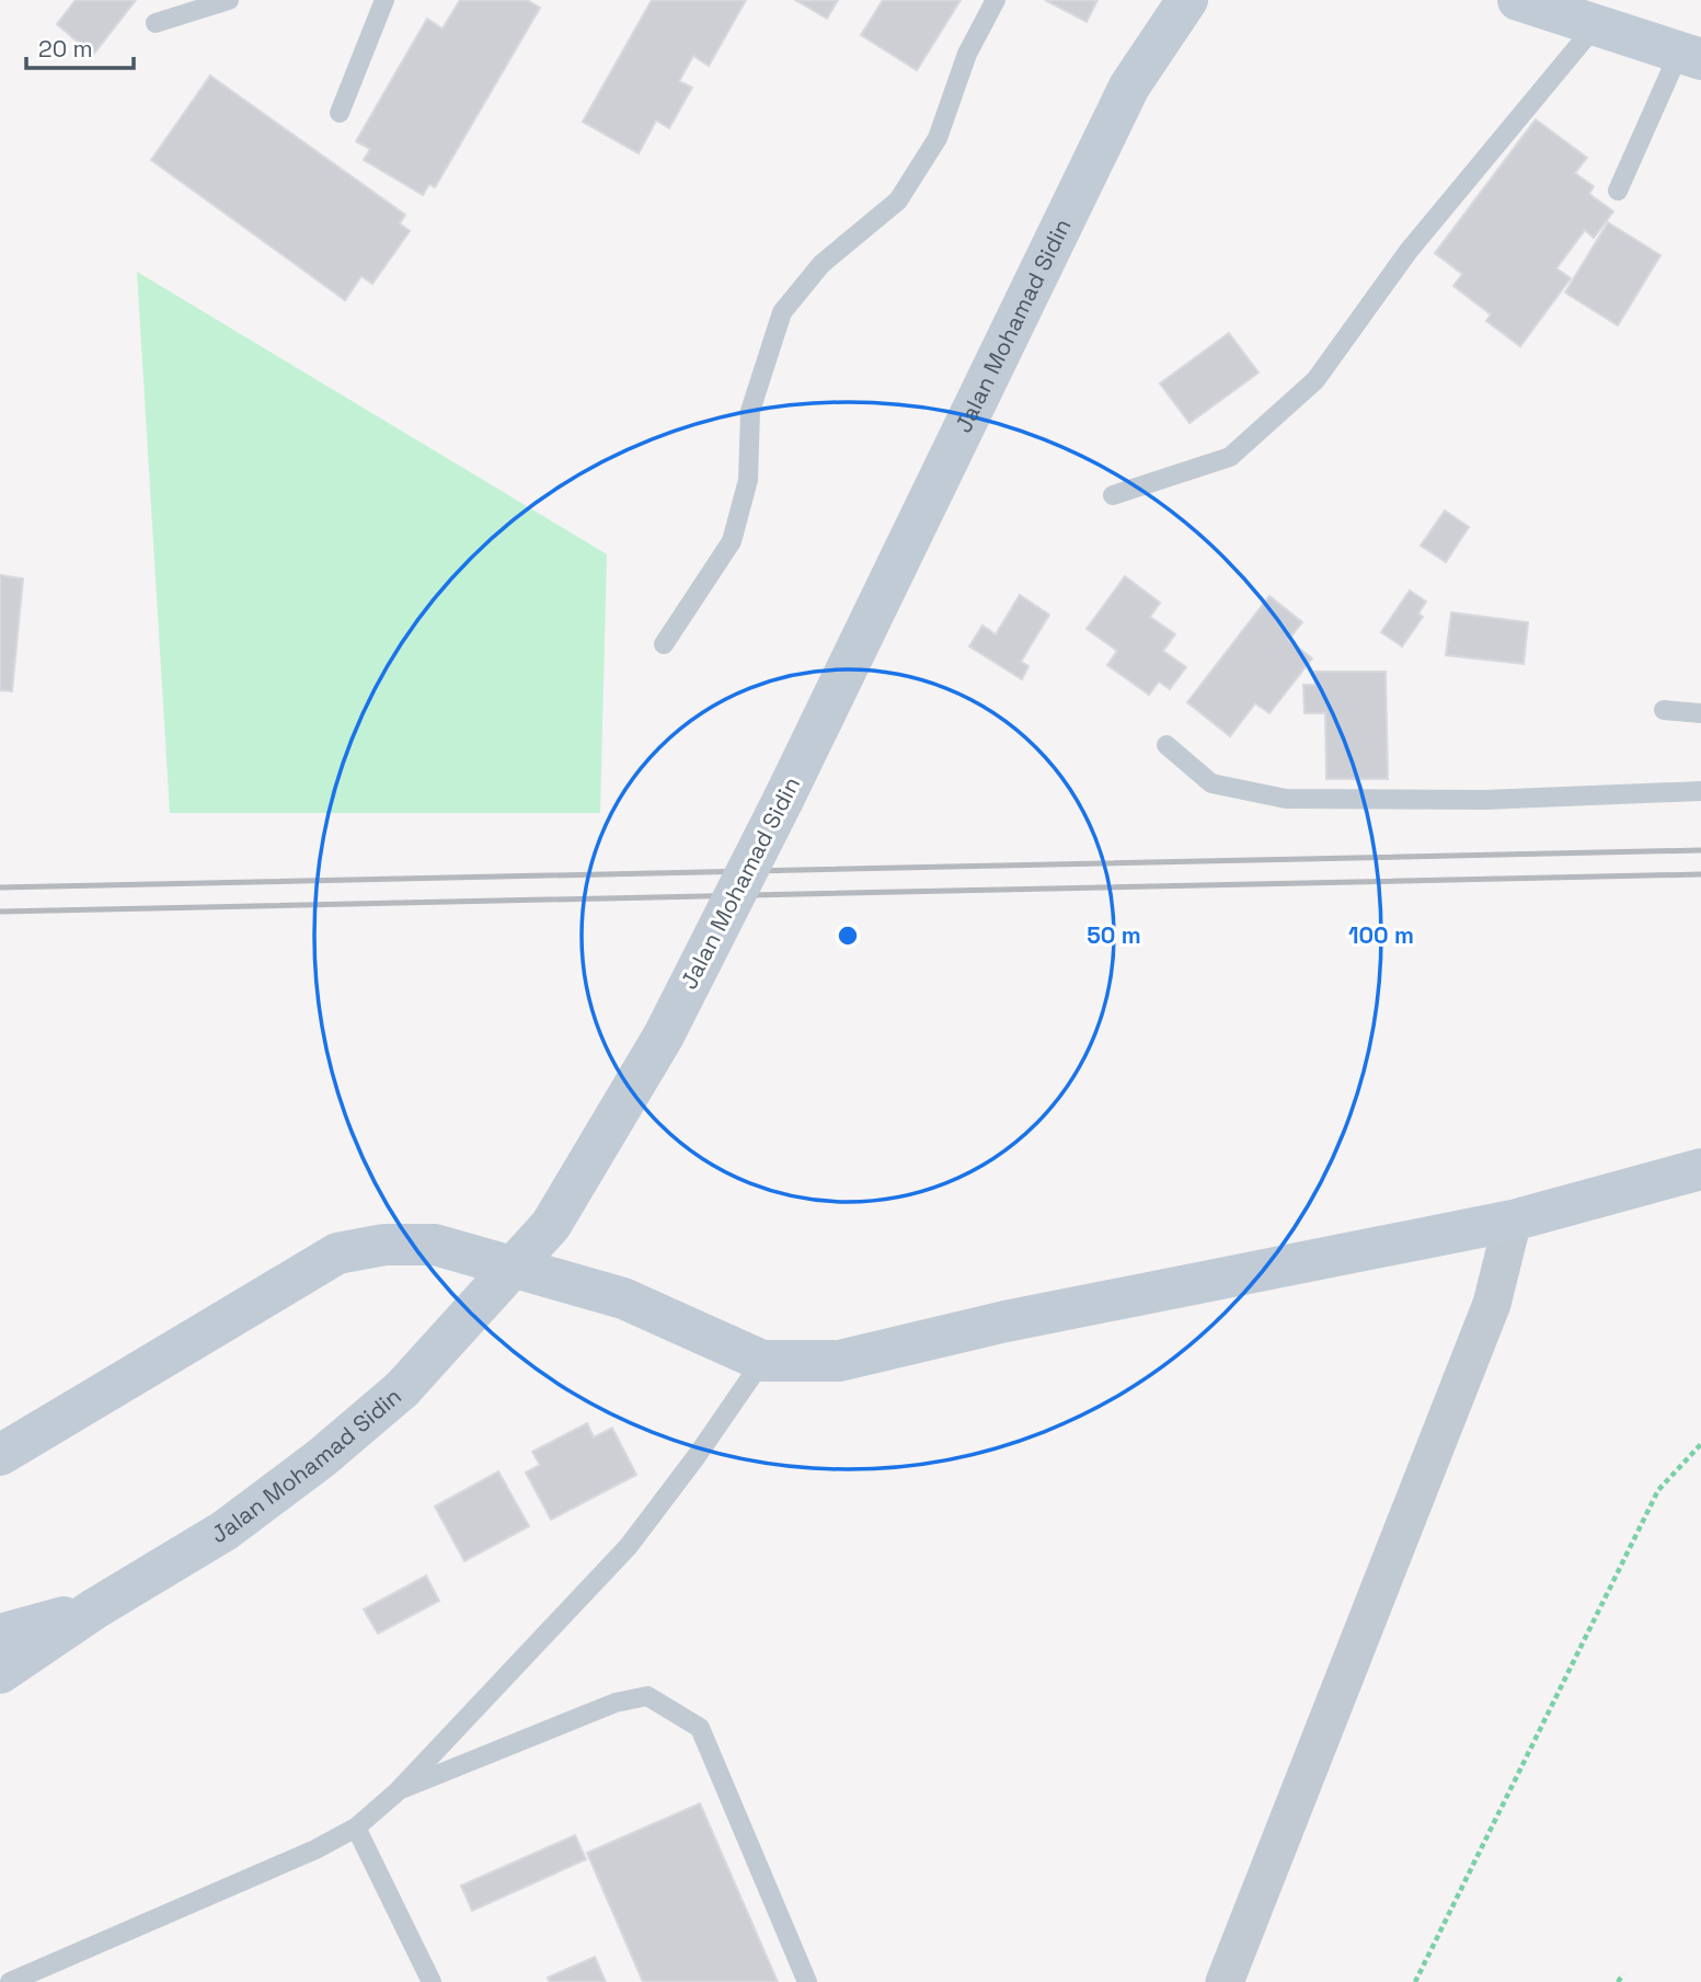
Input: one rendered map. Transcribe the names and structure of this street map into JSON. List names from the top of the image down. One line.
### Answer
{"streets":{"main road":["Jalan Mohamad Sidin"]},"scale_bar":"20 m","rings":["50 m","100 m"]}
